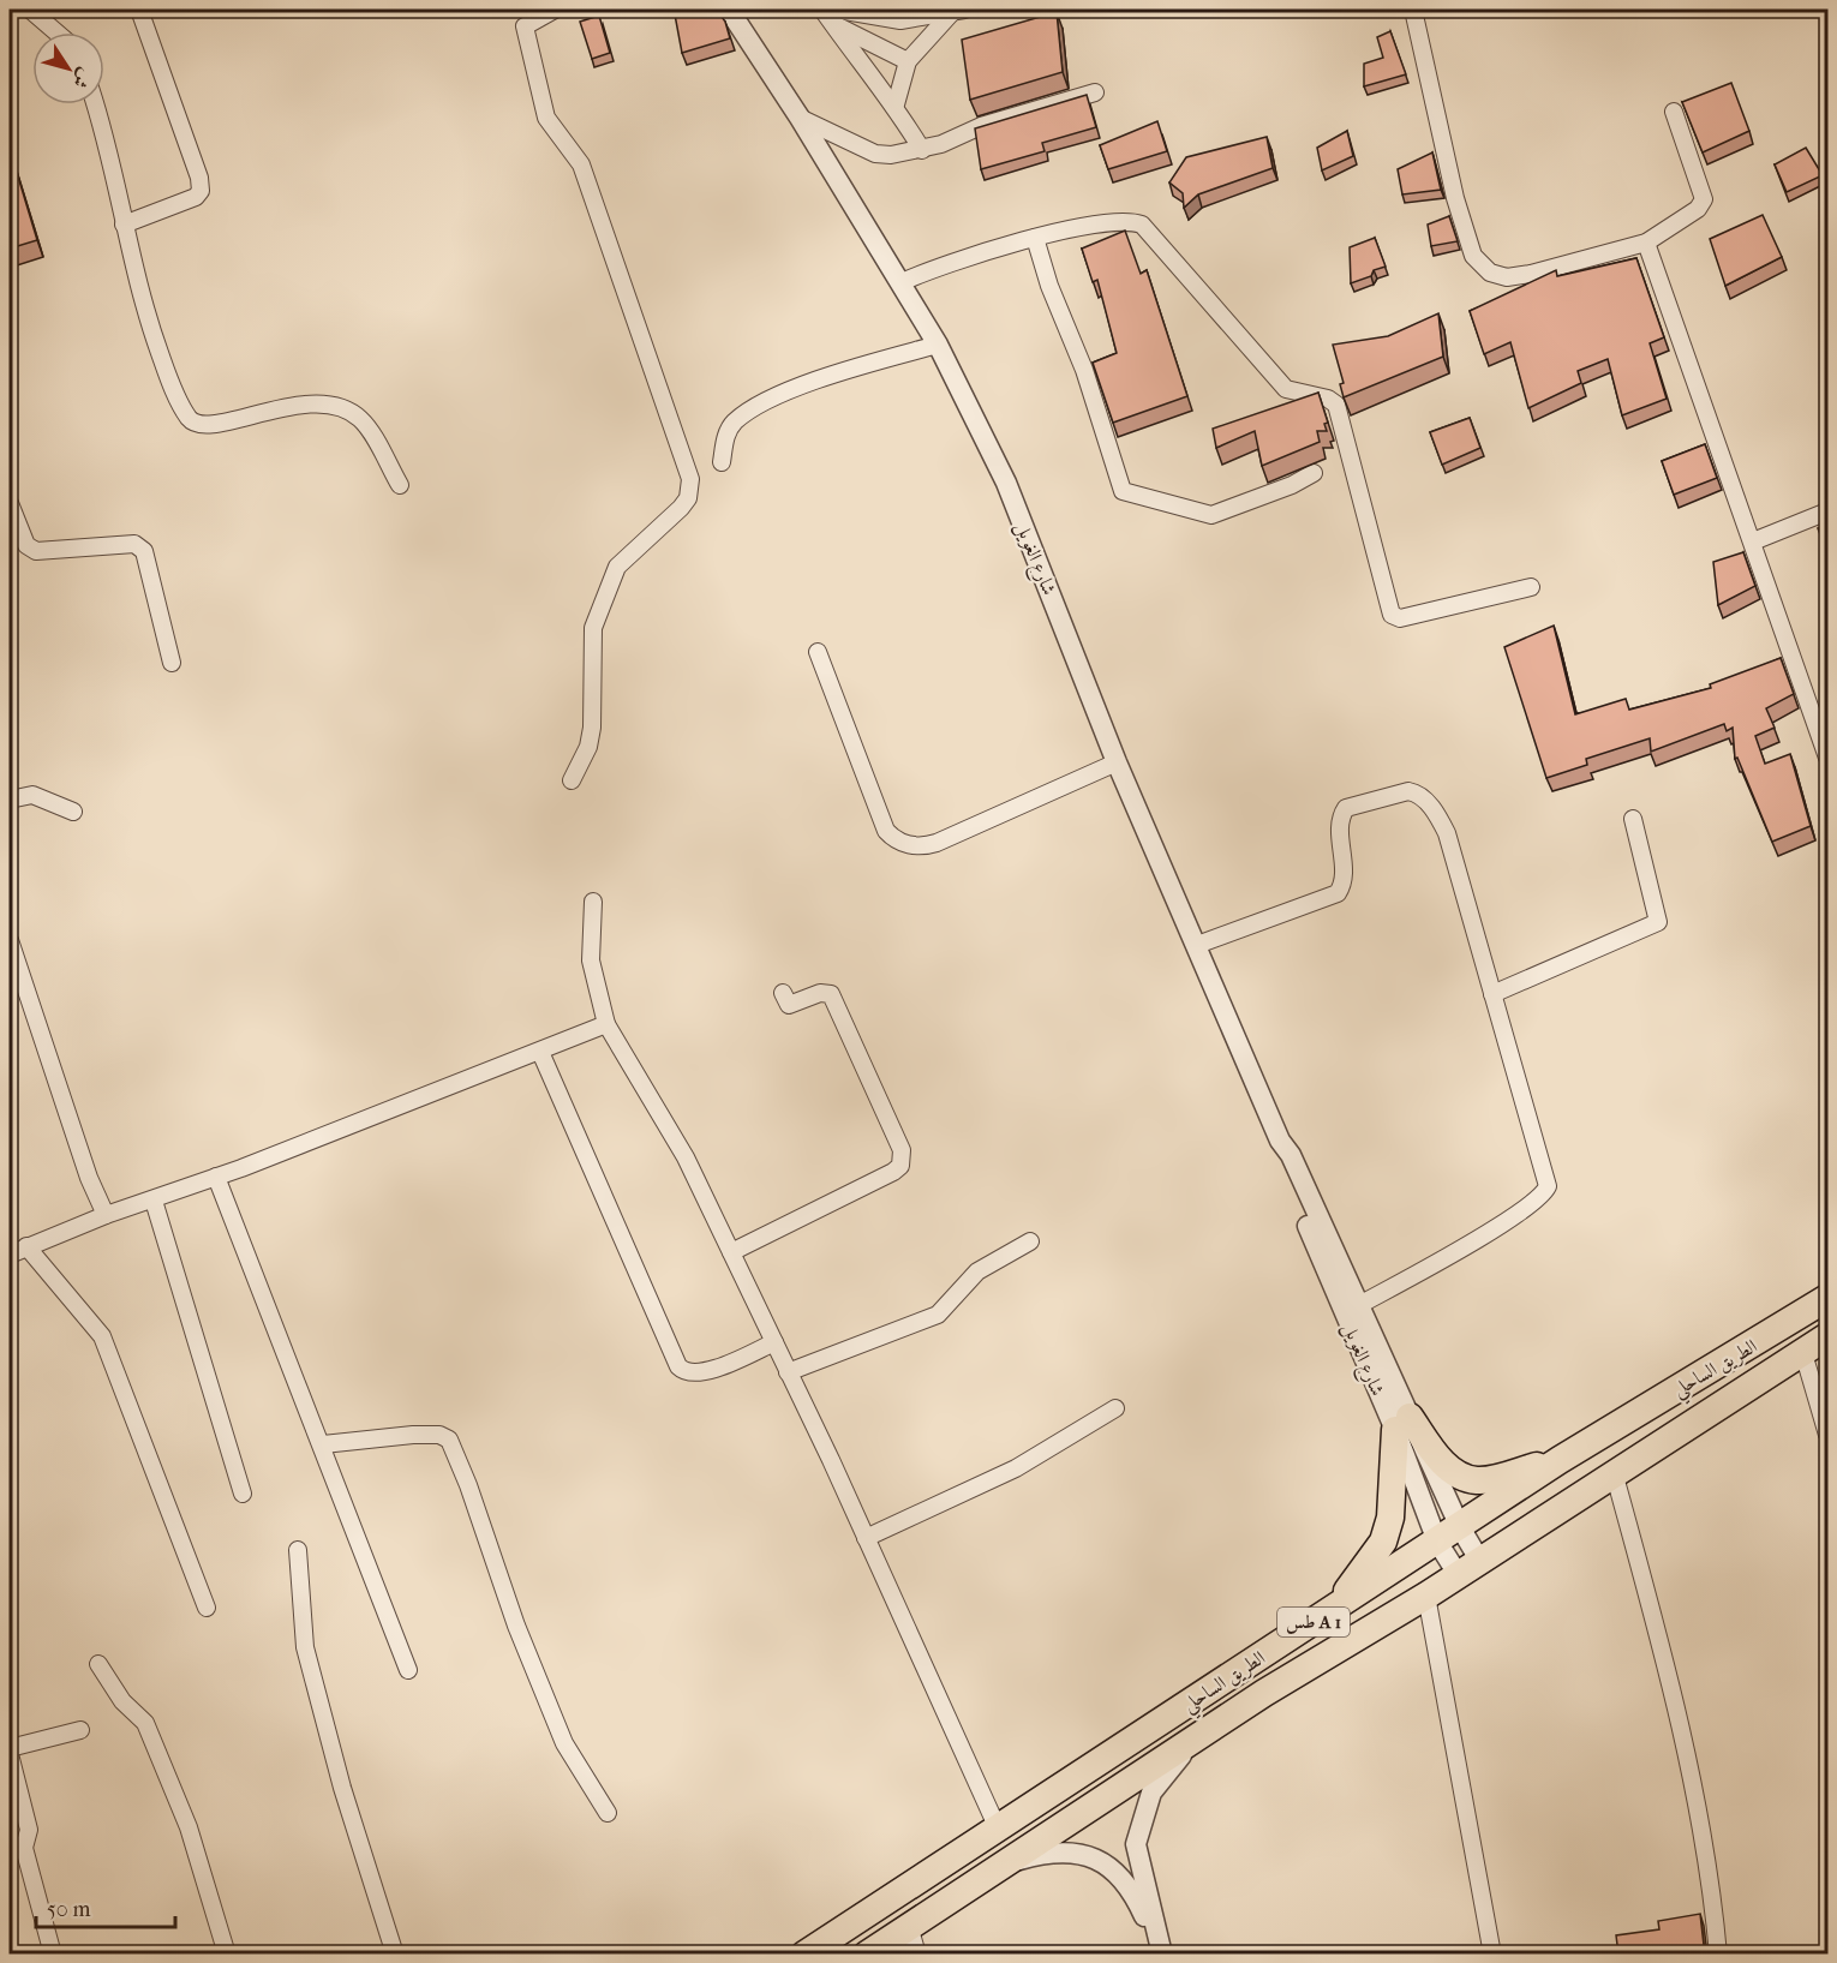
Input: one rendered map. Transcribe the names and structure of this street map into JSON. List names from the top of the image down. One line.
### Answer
{"streets":{"highway":["الطريق الساحلي","طس A 1"],"street":["شارع الغويل"]},"crossings":[["شارع الغويل","الطريق الساحلي"]],"scale_bar":"50 m","north":"bottom right"}
